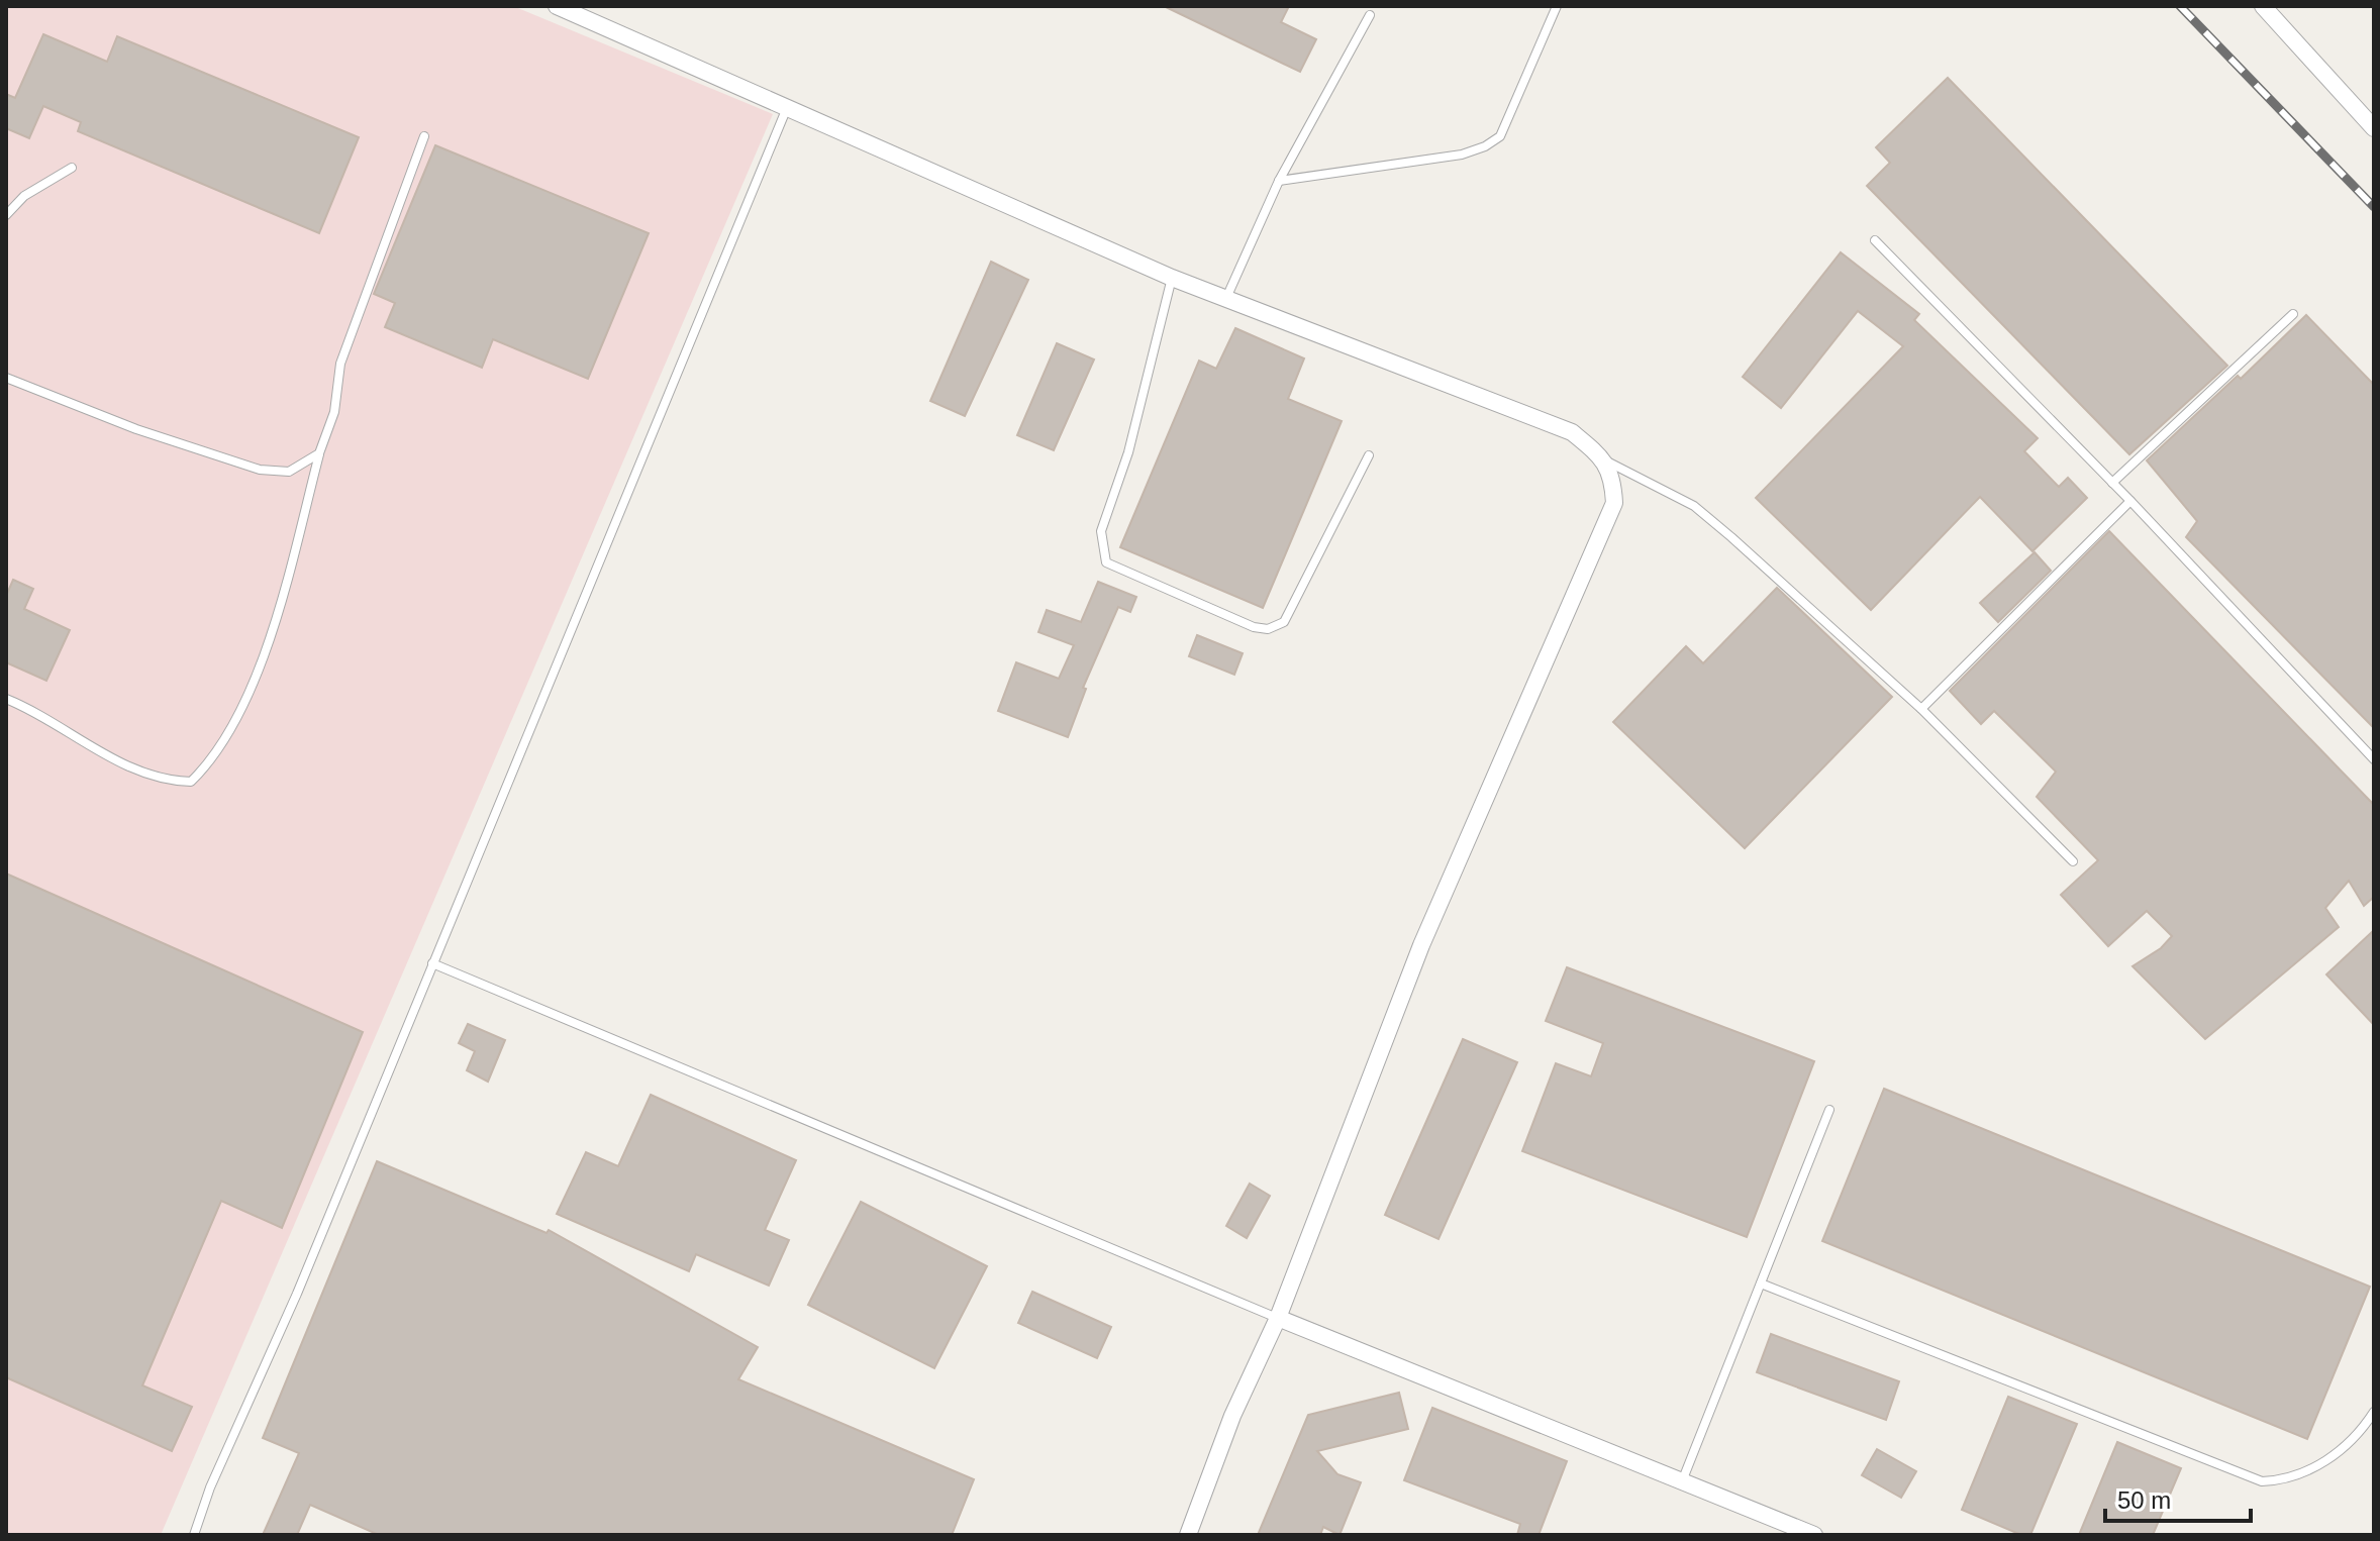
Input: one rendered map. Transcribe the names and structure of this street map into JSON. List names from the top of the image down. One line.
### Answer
{"scale_bar":"50 m"}
